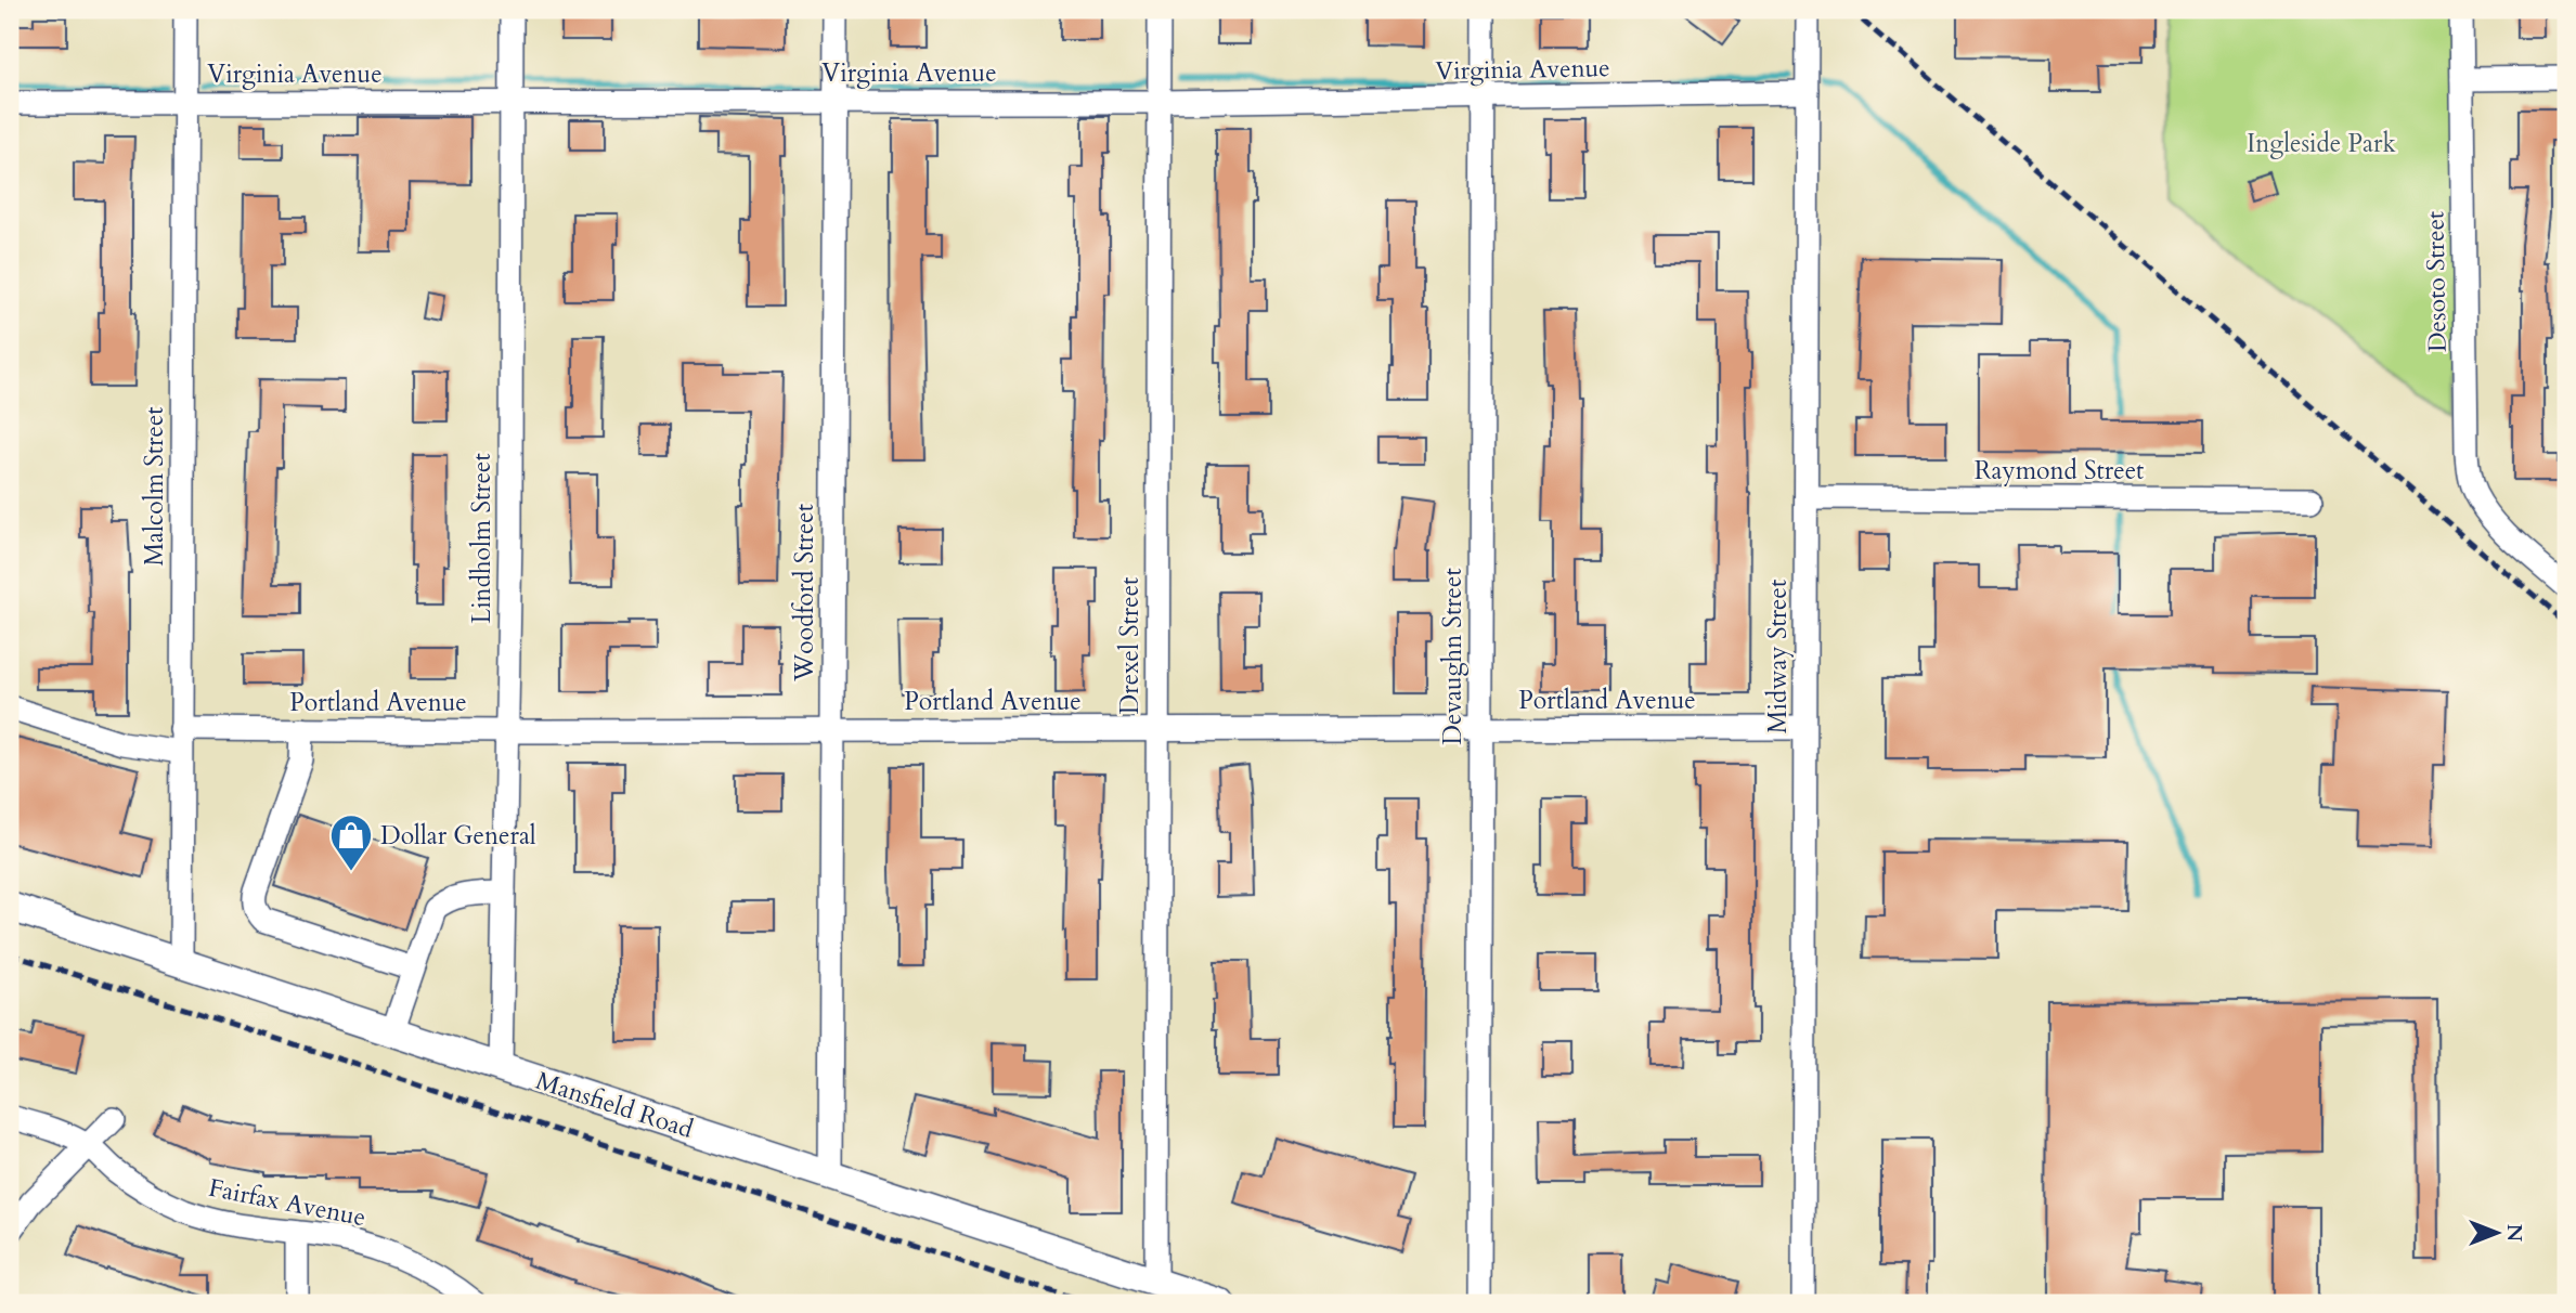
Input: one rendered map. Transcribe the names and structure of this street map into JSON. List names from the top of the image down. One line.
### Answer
{"streets":{"main road":["Mansfield Road"],"street":["Virginia Avenue","Desoto Street","Raymond Street","Malcolm Street","Lindholm Street","Woodford Street","Drexel Street","Devaughn Street","Midway Street","Portland Avenue","Fairfax Avenue"]},"crossings":[["Virginia Avenue","Malcolm Street"],["Virginia Avenue","Lindholm Street"],["Virginia Avenue","Woodford Street"],["Virginia Avenue","Drexel Street"],["Virginia Avenue","Devaughn Street"],["Virginia Avenue","Midway Street"],["Raymond Street","Midway Street"],["Malcolm Street","Portland Avenue"],["Malcolm Street","Mansfield Road"],["Lindholm Street","Portland Avenue"],["Lindholm Street","Mansfield Road"],["Woodford Street","Portland Avenue"],["Woodford Street","Mansfield Road"],["Drexel Street","Portland Avenue"],["Drexel Street","Mansfield Road"],["Devaughn Street","Portland Avenue"],["Midway Street","Portland Avenue"]],"parks":["Ingleside Park"],"places":{"shop":["Dollar General"]},"north":"right"}
